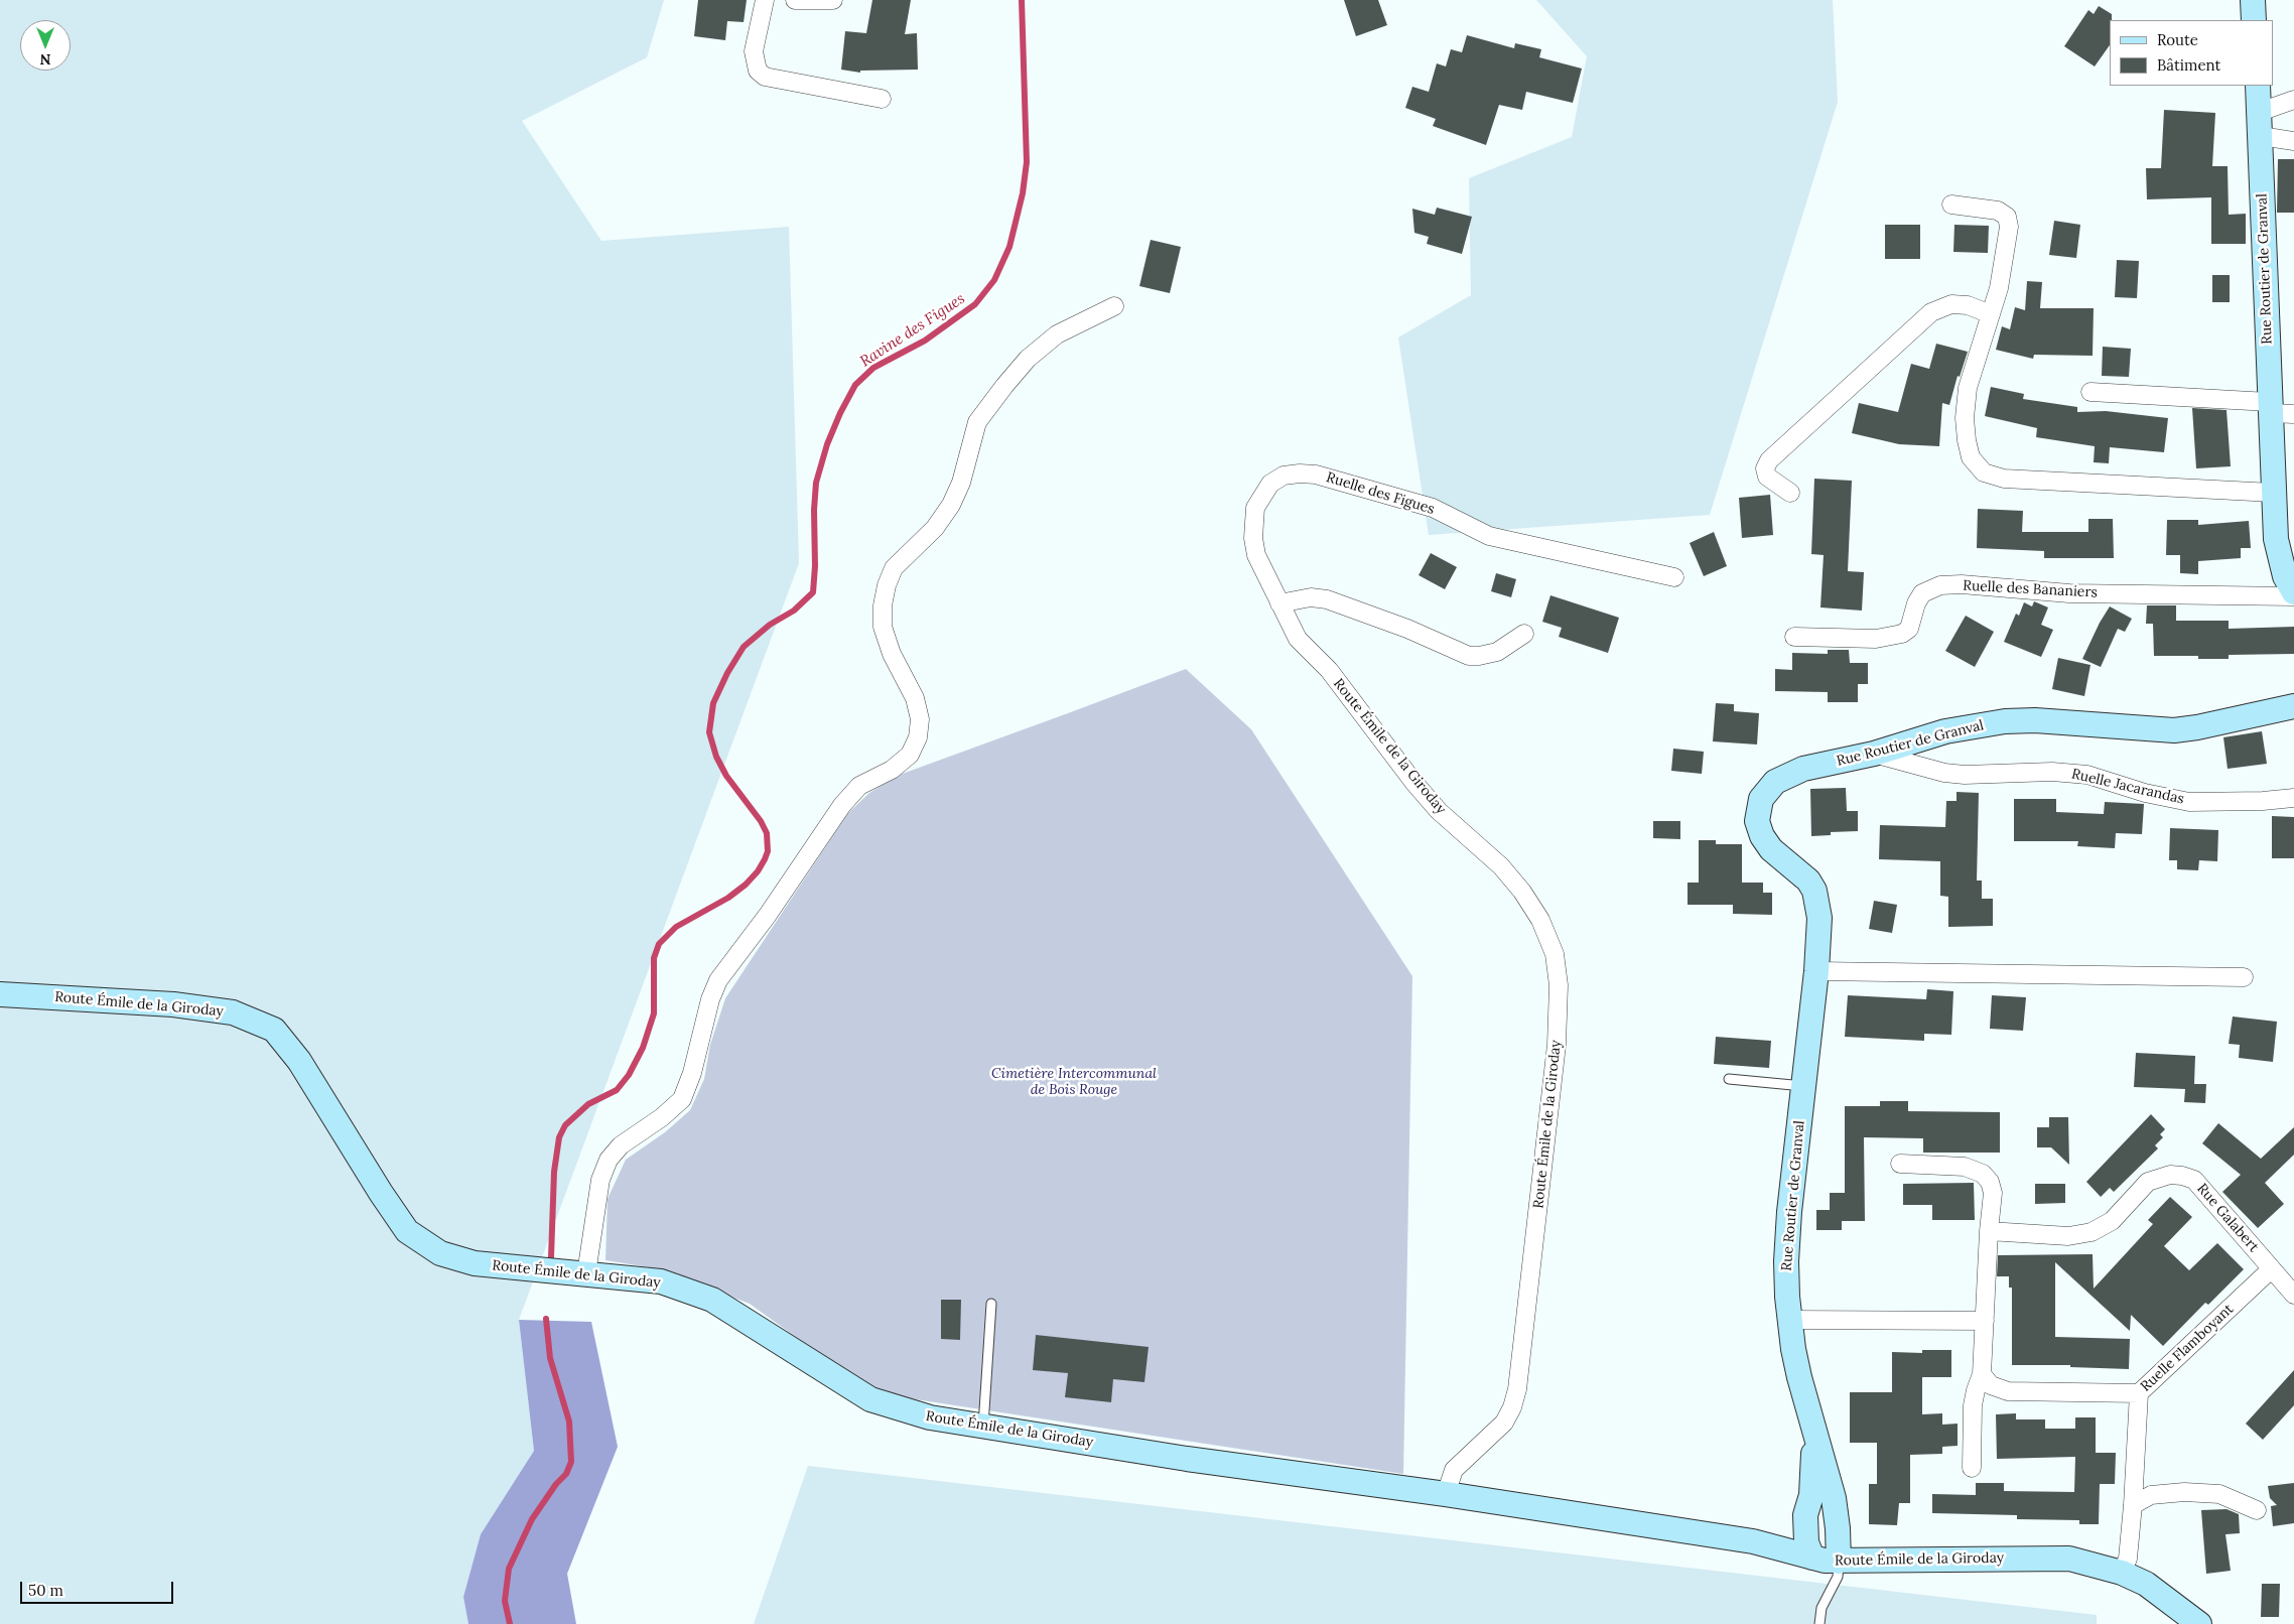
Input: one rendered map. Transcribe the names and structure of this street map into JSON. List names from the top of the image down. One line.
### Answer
{"streets":{"main road":["Rue Routier de Granval","Route Émile de la Giroday"],"street":["Ruelle des Figues","Ruelle des Bananiers","Ruelle Jacarandas","Rue Galabert","Ruelle Flamboyant"]},"crossings":[["Rue Routier de Granval","Route Émile de la Giroday"],["Rue Routier de Granval","Ruelle Jacarandas"],["Ruelle des Figues","Route Émile de la Giroday"],["Route Émile de la Giroday","Ruelle Flamboyant"],["Rue Galabert","Ruelle Flamboyant"]],"water":["Ravine des Figues"],"parks":["Cimetière Intercommunal de Bois Rouge"],"legend":["Route","Bâtiment"],"scale_bar":"50 m","north":"bottom"}
